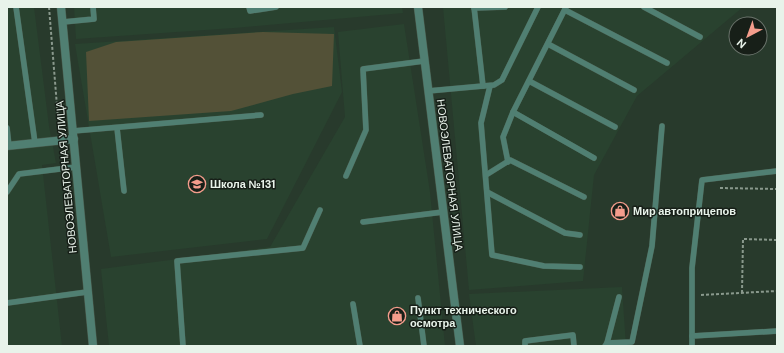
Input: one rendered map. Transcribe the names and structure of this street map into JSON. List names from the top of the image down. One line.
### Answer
{"streets":{"street":["НОВОЭЛЕВАТОРНАЯ УЛИЦА"]},"places":{"school or university":["Школа №131"],"shop":["Мир автоприцепов","Пункт технического осмотра"]},"north":"bottom left"}
